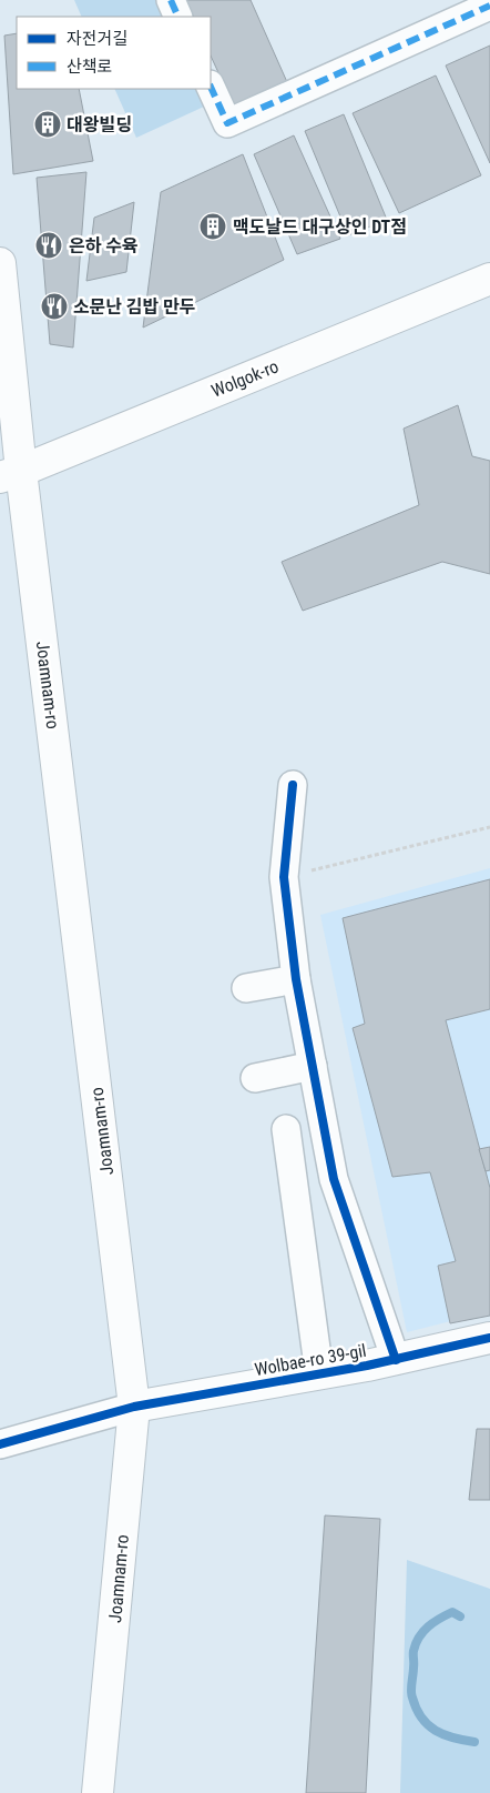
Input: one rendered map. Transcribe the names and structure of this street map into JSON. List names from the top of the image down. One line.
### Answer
{"streets":{"main road":["Wolgok-ro","Joamnam-ro","Wolbae-ro 39-gil"]},"crossings":[["Wolgok-ro","Joamnam-ro"],["Joamnam-ro","Wolbae-ro 39-gil"]],"places":{"building":["대왕빌딩","맥도날드 대구상인 DT점"],"restaurant":["은하 수육","소문난 김밥 만두"]},"legend":["자전거길","산책로"]}
